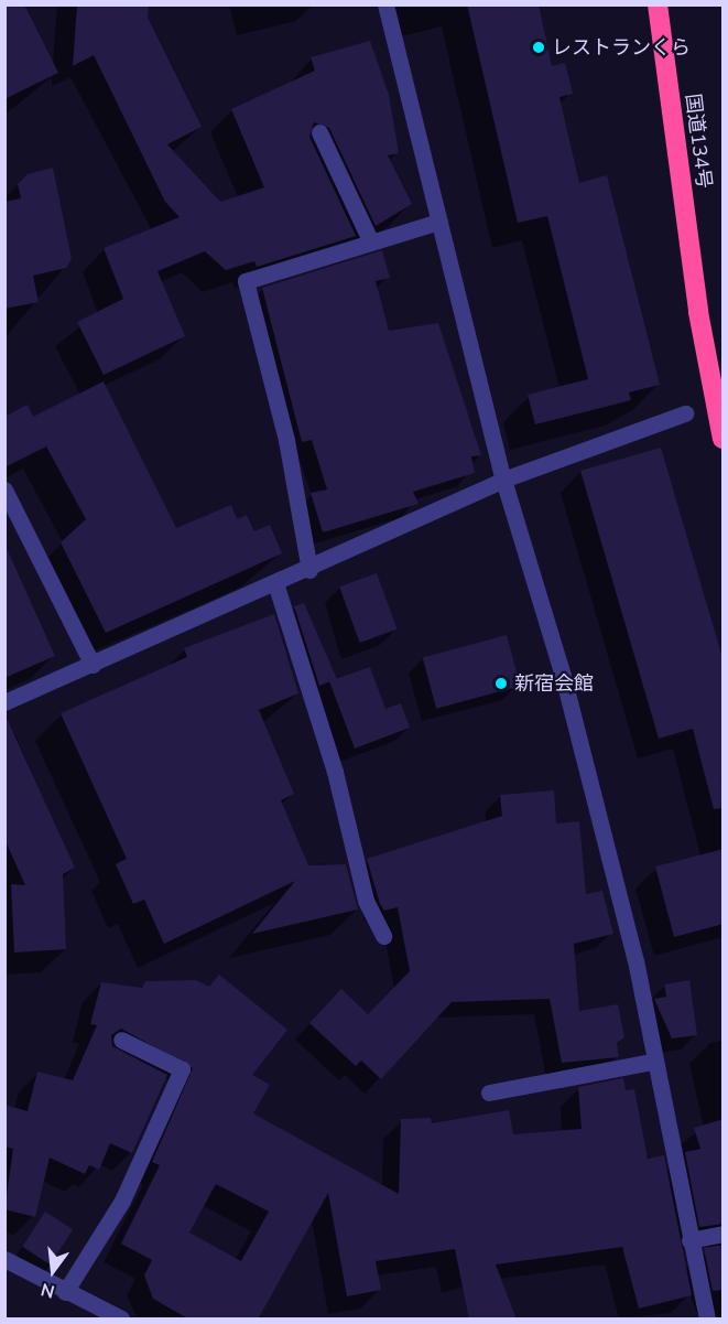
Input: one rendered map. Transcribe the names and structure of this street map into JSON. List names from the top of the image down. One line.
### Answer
{"streets":{"highway":["国道134号"]},"places":["レストランくら","新宿会館"],"north":"bottom"}
